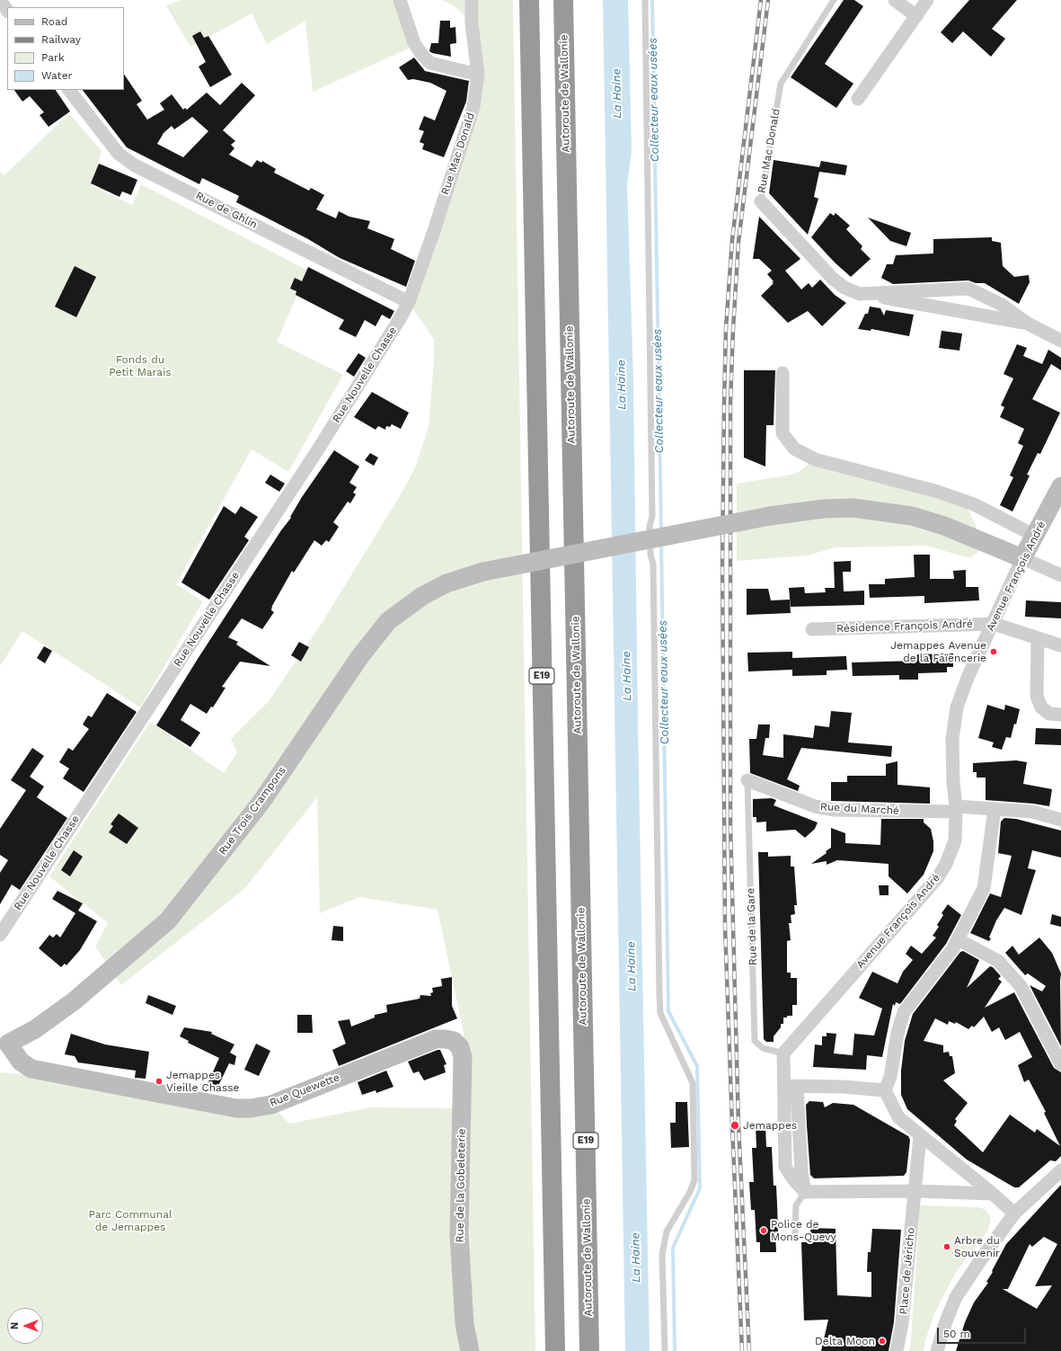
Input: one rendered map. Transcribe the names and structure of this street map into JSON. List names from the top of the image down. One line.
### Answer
{"streets":{"highway":["Autoroute de Wallonie","E19"],"street":["Rue Mac Donald","Rue de Ghlin","Rue Nouvelle Chasse","Avenue François André","Résidence François André","Rue du Marché","Rue Trois Crampons","Rue Quewette","Rue de la Gobeleterie","Place de Jéricho"],"lane":["Rue de la Gare"]},"crossings":[["Rue Mac Donald","Rue de Ghlin"],["Rue Mac Donald","Rue Nouvelle Chasse"],["Rue de Ghlin","Rue Nouvelle Chasse"],["Avenue François André","Résidence François André"],["Avenue François André","Rue du Marché"],["Avenue François André","Rue Trois Crampons"],["Avenue François André","Rue de la Gare"],["Rue du Marché","Rue de la Gare"],["Rue Trois Crampons","Rue Quewette"],["Rue Quewette","Rue de la Gobeleterie"]],"water":["La Haine","Collecteur eaux usées"],"parks":["Fonds du Petit Marais","Parc Communal de Jemappes"],"places":["Jemappes Avenue de la Faïencerie","Jemappes Vieille Chasse","Jemappes","Police de Mons-Quevy","Arbre du Souvenir","Delta Moon"],"legend":["Road","Railway","Park","Water"],"scale_bar":"50 m","north":"left"}
